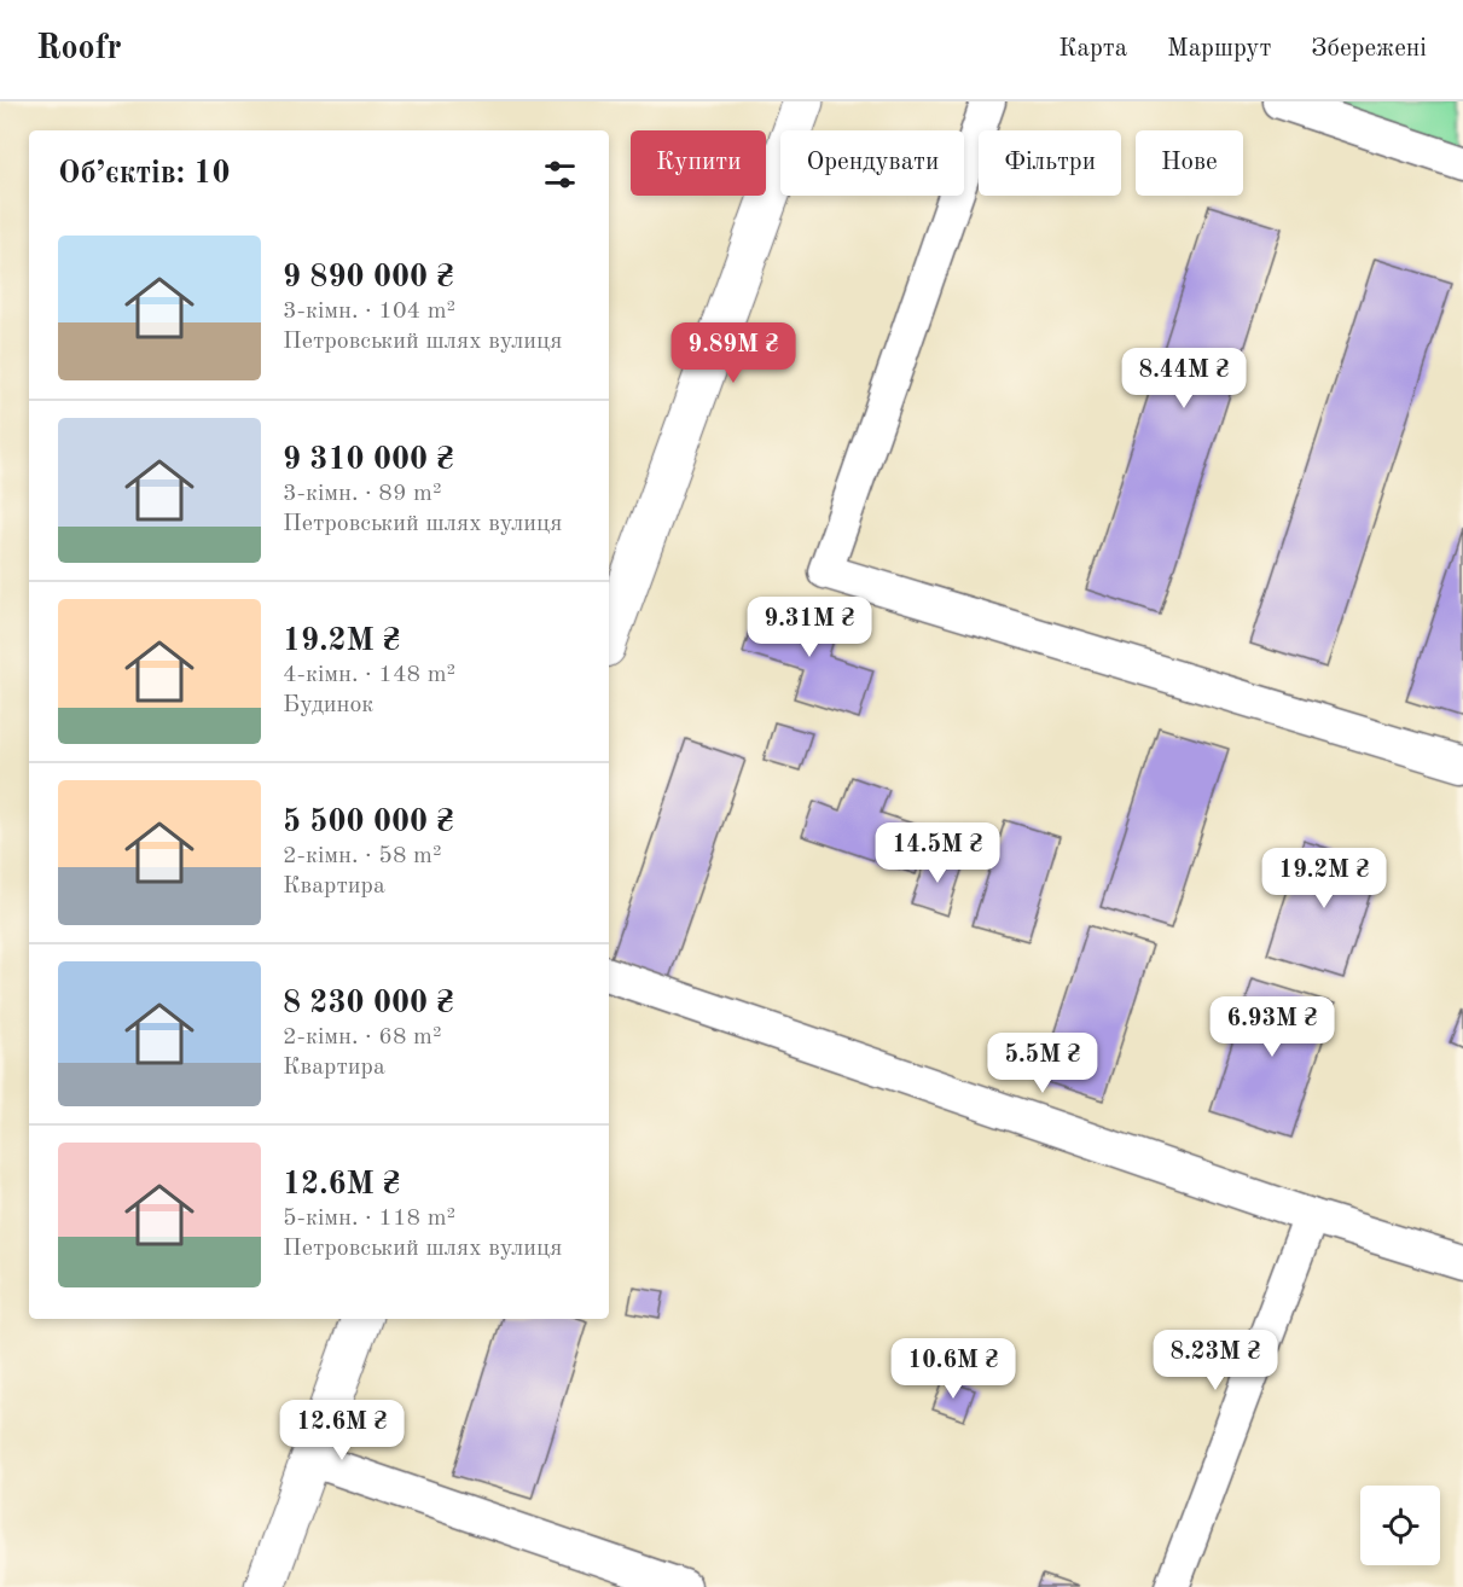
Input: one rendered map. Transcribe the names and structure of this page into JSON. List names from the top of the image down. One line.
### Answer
{"page":{"header":"Roofr","nav":["Карта","Маршрут","Збережені"],"chip":["Купити","Орендувати","Фільтри","Нове"],"heading":"Об’єктів: 10","list":[{"name":"9 890 000 ₴","note":"3-кімн. · 104 m² · Петровський шлях вулиця"},{"name":"9 310 000 ₴","note":"3-кімн. · 89 m² · Петровський шлях вулиця"},{"name":"19.2M ₴","note":"4-кімн. · 148 m² · Будинок"},{"name":"5 500 000 ₴","note":"2-кімн. · 58 m² · Квартира"},{"name":"8 230 000 ₴","note":"2-кімн. · 68 m² · Квартира"},{"name":"12.6M ₴","note":"5-кімн. · 118 m² · Петровський шлях вулиця"}],"price":["9.89M ₴","8.44M ₴","9.31M ₴","14.5M ₴","19.2M ₴","6.93M ₴","5.5M ₴","8.23M ₴","10.6M ₴","12.6M ₴"]}}
